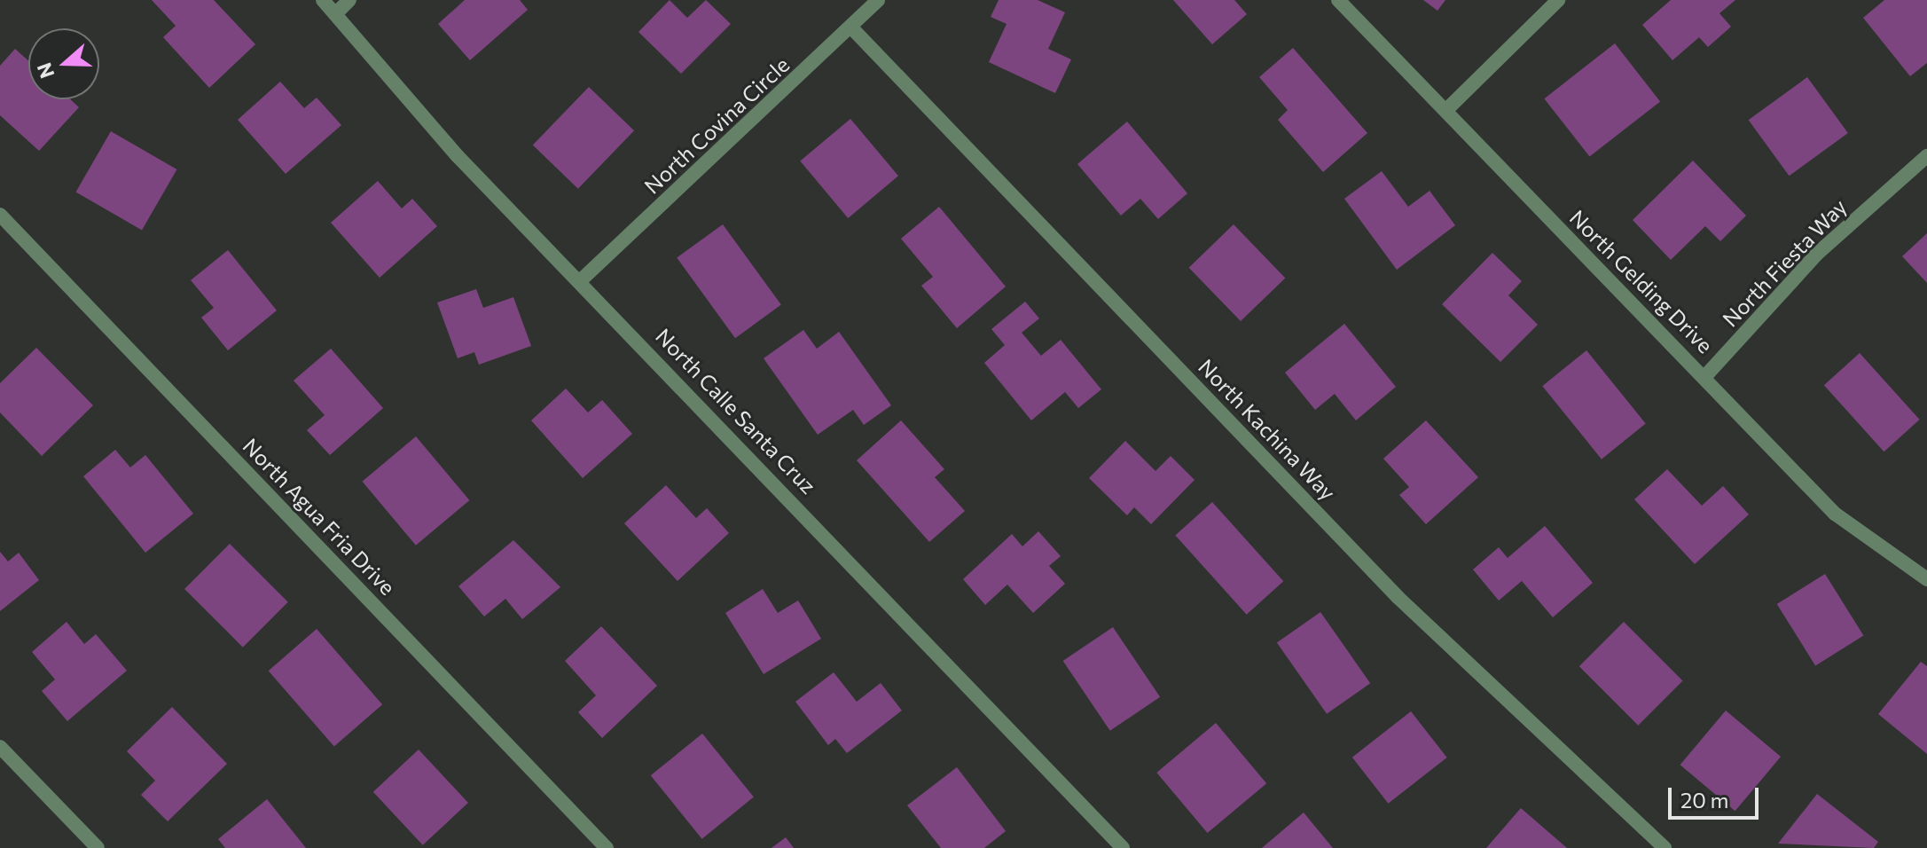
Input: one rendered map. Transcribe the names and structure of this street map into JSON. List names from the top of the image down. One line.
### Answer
{"streets":{"street":["North Covina Circle","North Fiesta Way","North Gelding Drive","North Calle Santa Cruz","North Kachina Way","North Agua Fria Drive"]},"crossings":[["North Covina Circle","North Calle Santa Cruz"],["North Covina Circle","North Kachina Way"],["North Fiesta Way","North Gelding Drive"]],"scale_bar":"20 m","north":"left"}
